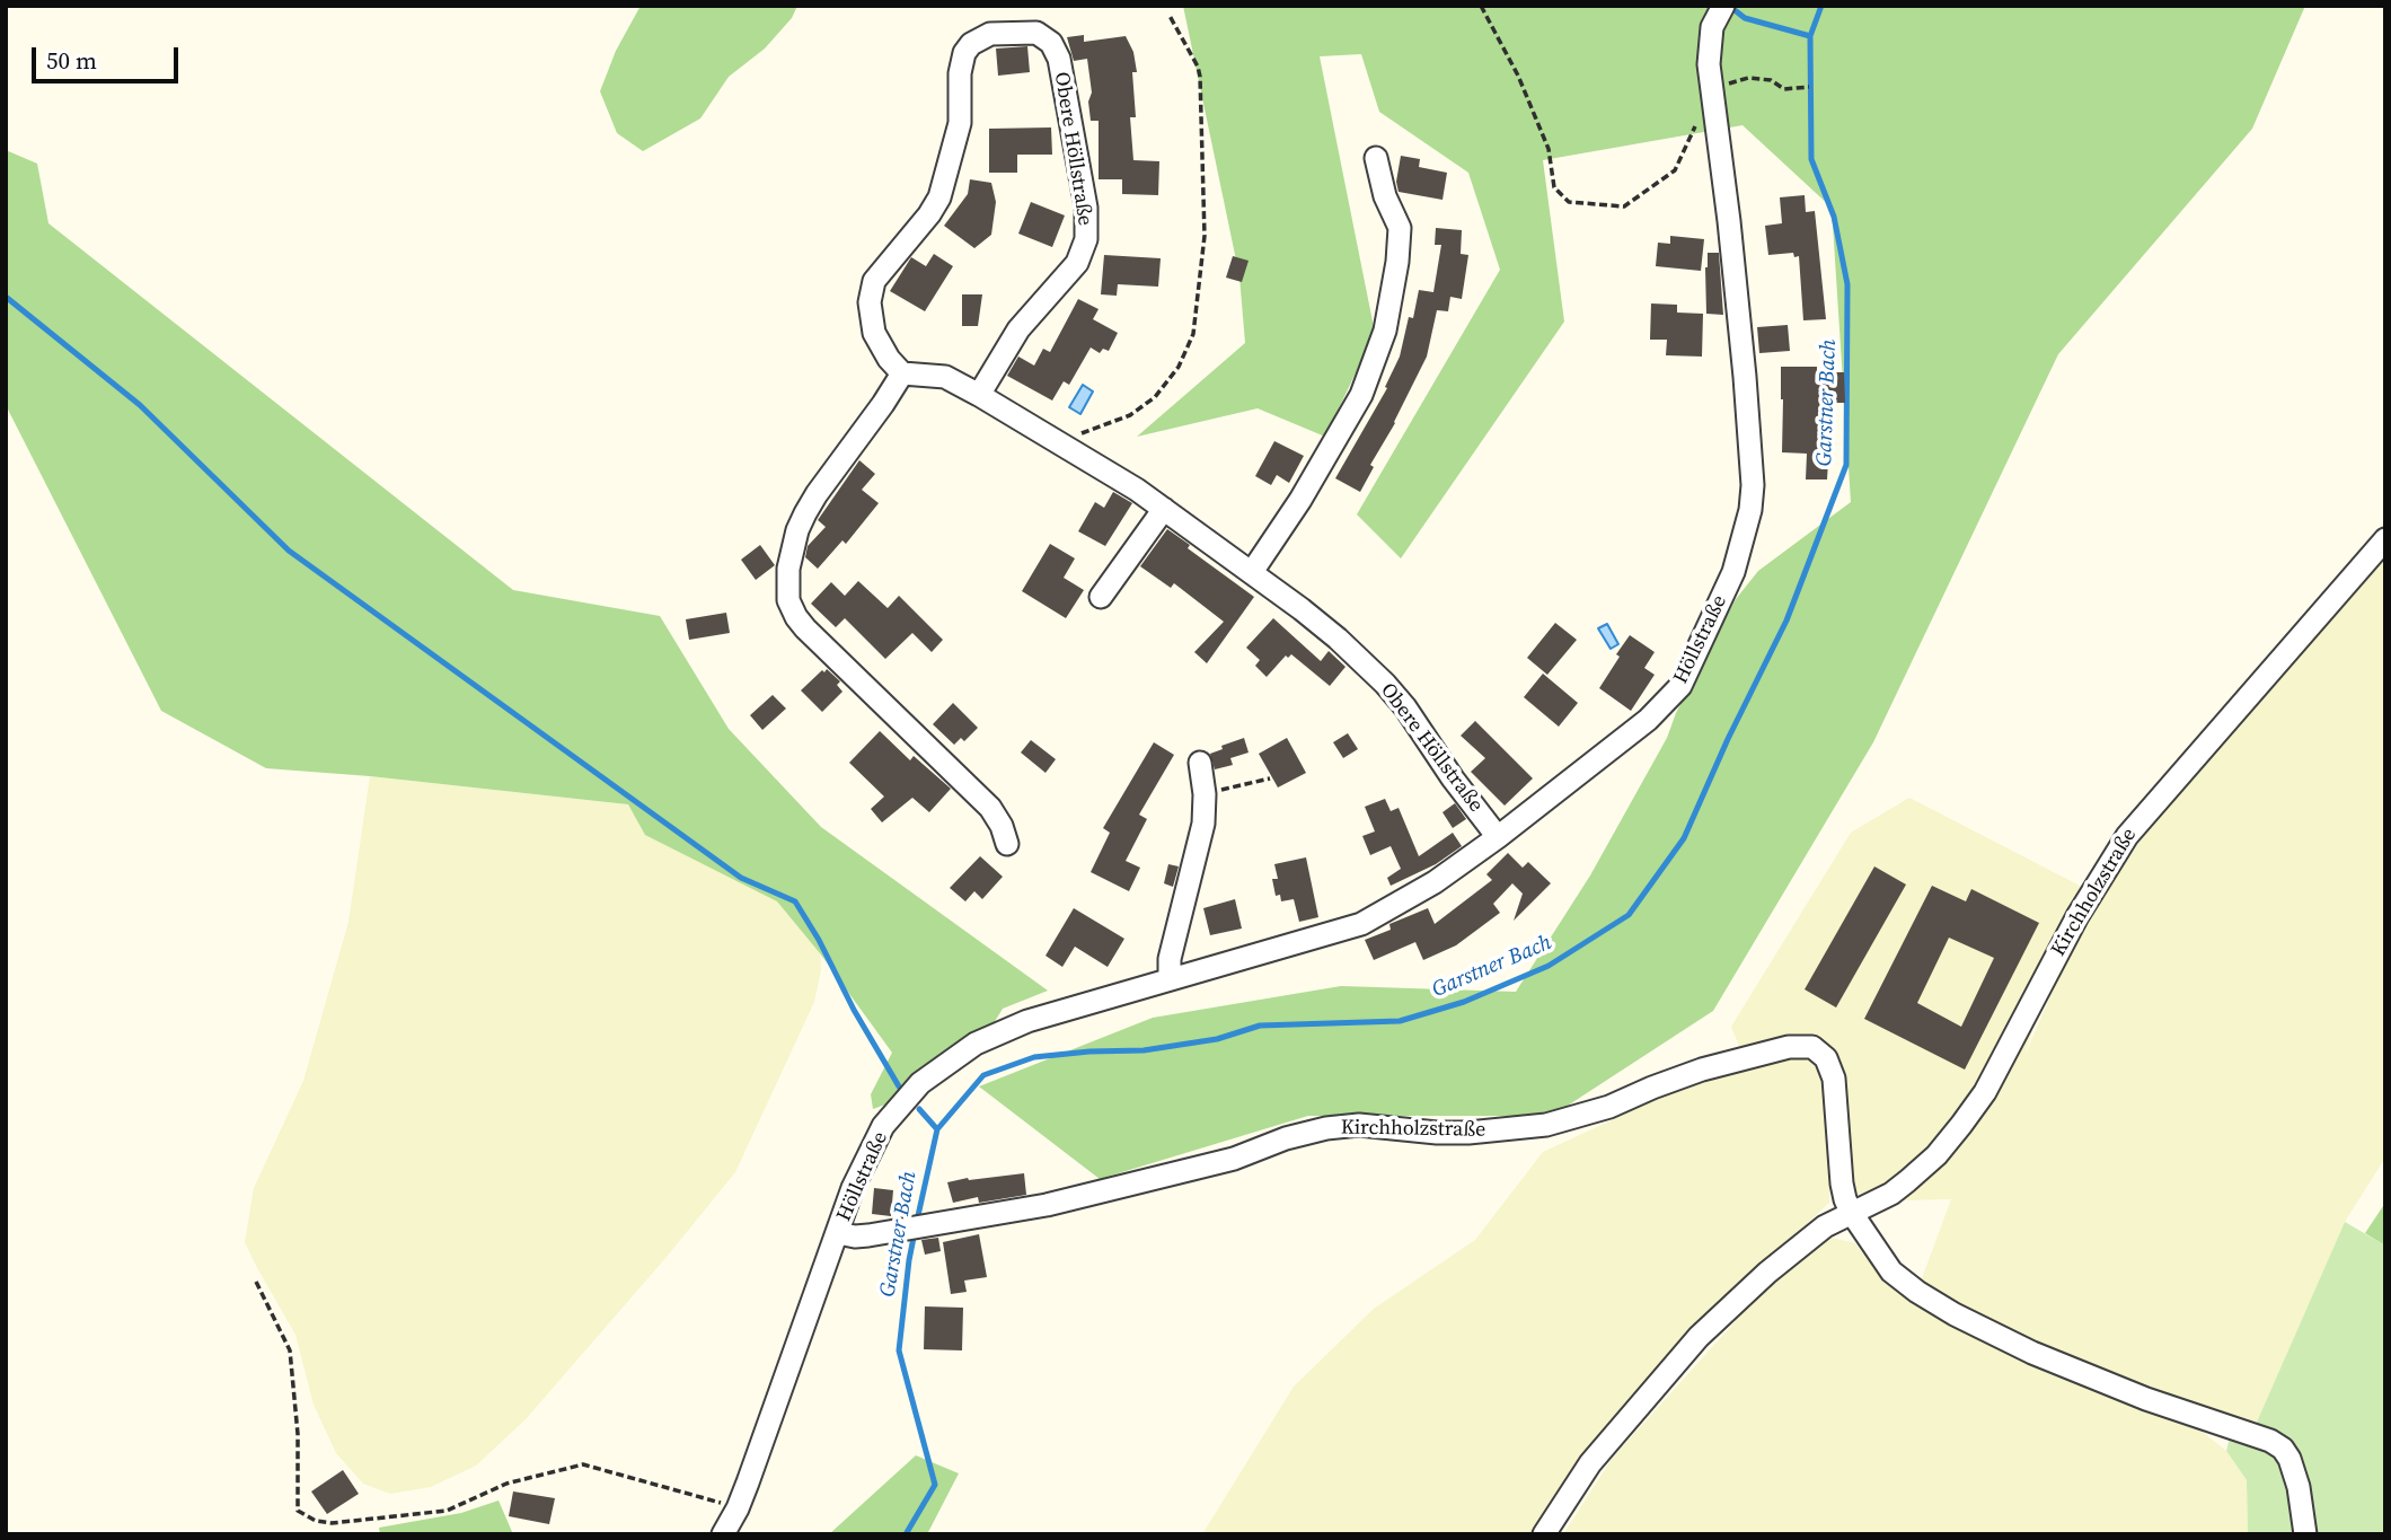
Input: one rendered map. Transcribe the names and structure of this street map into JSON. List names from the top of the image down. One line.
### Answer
{"streets":{"street":["Obere Höllstraße","Höllstraße","Kirchholzstraße"]},"crossings":[["Obere Höllstraße","Höllstraße"],["Höllstraße","Kirchholzstraße"]],"water":["Garstner Bach"],"scale_bar":"50 m"}
